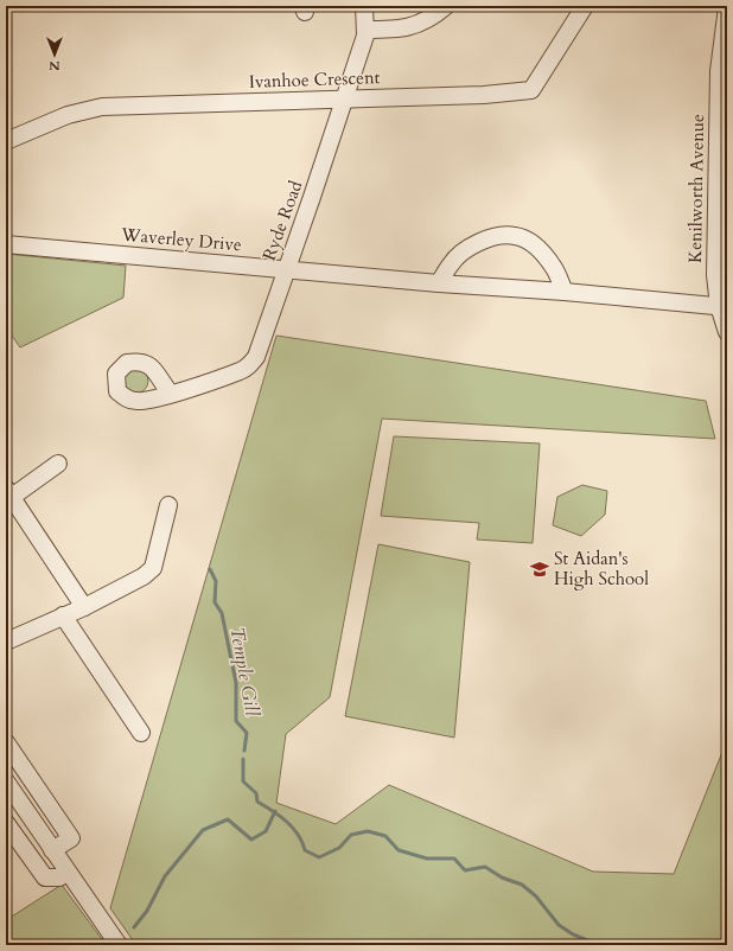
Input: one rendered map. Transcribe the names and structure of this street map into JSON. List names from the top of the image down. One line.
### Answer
{"streets":{"street":["Ivanhoe Crescent","Kenilworth Avenue","Ryde Road","Waverley Drive"]},"crossings":[["Ivanhoe Crescent","Ryde Road"],["Kenilworth Avenue","Waverley Drive"],["Ryde Road","Waverley Drive"]],"water":["Temple Gill"],"places":{"school or university":["St Aidan's High School"]},"north":"bottom"}
